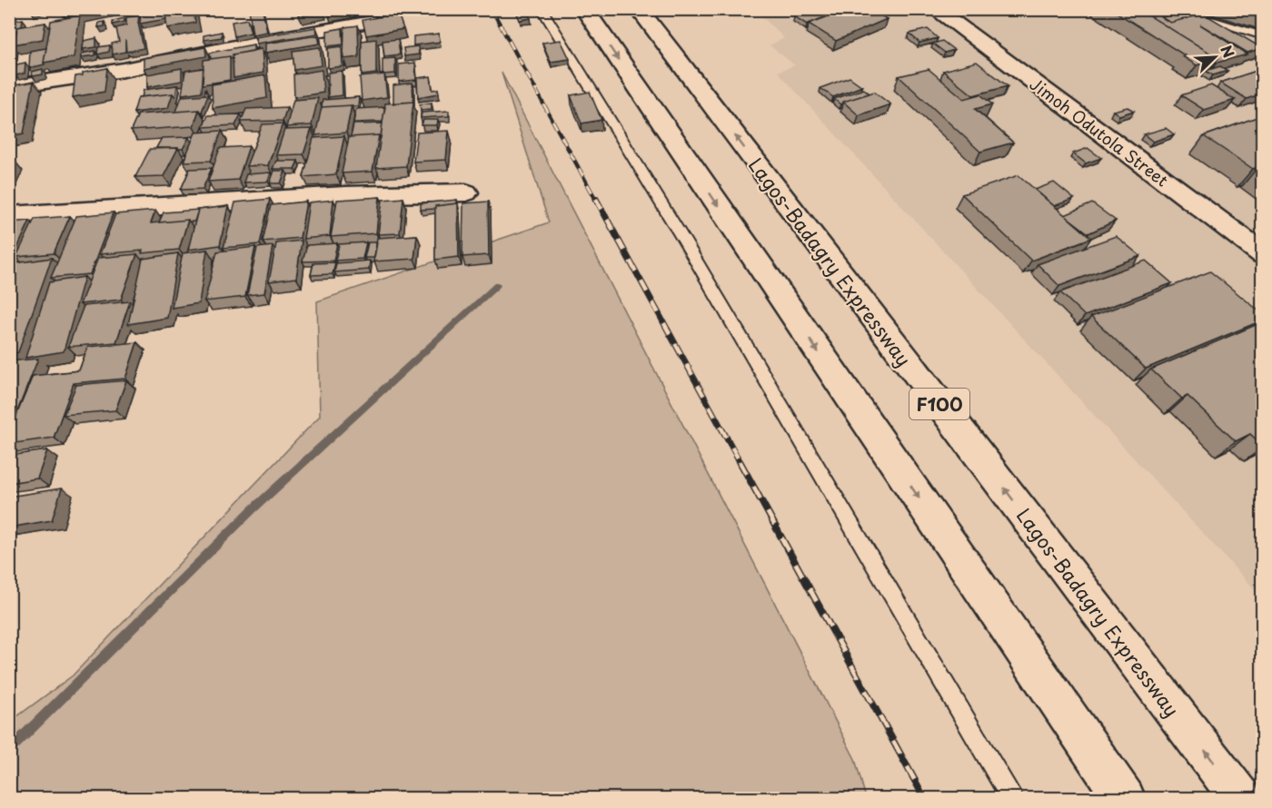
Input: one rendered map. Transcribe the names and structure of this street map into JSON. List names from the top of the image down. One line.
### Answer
{"streets":{"main road":["Jimoh Odutola Street","Lagos-Badagry Expressway","F100"]},"north":"top right"}
